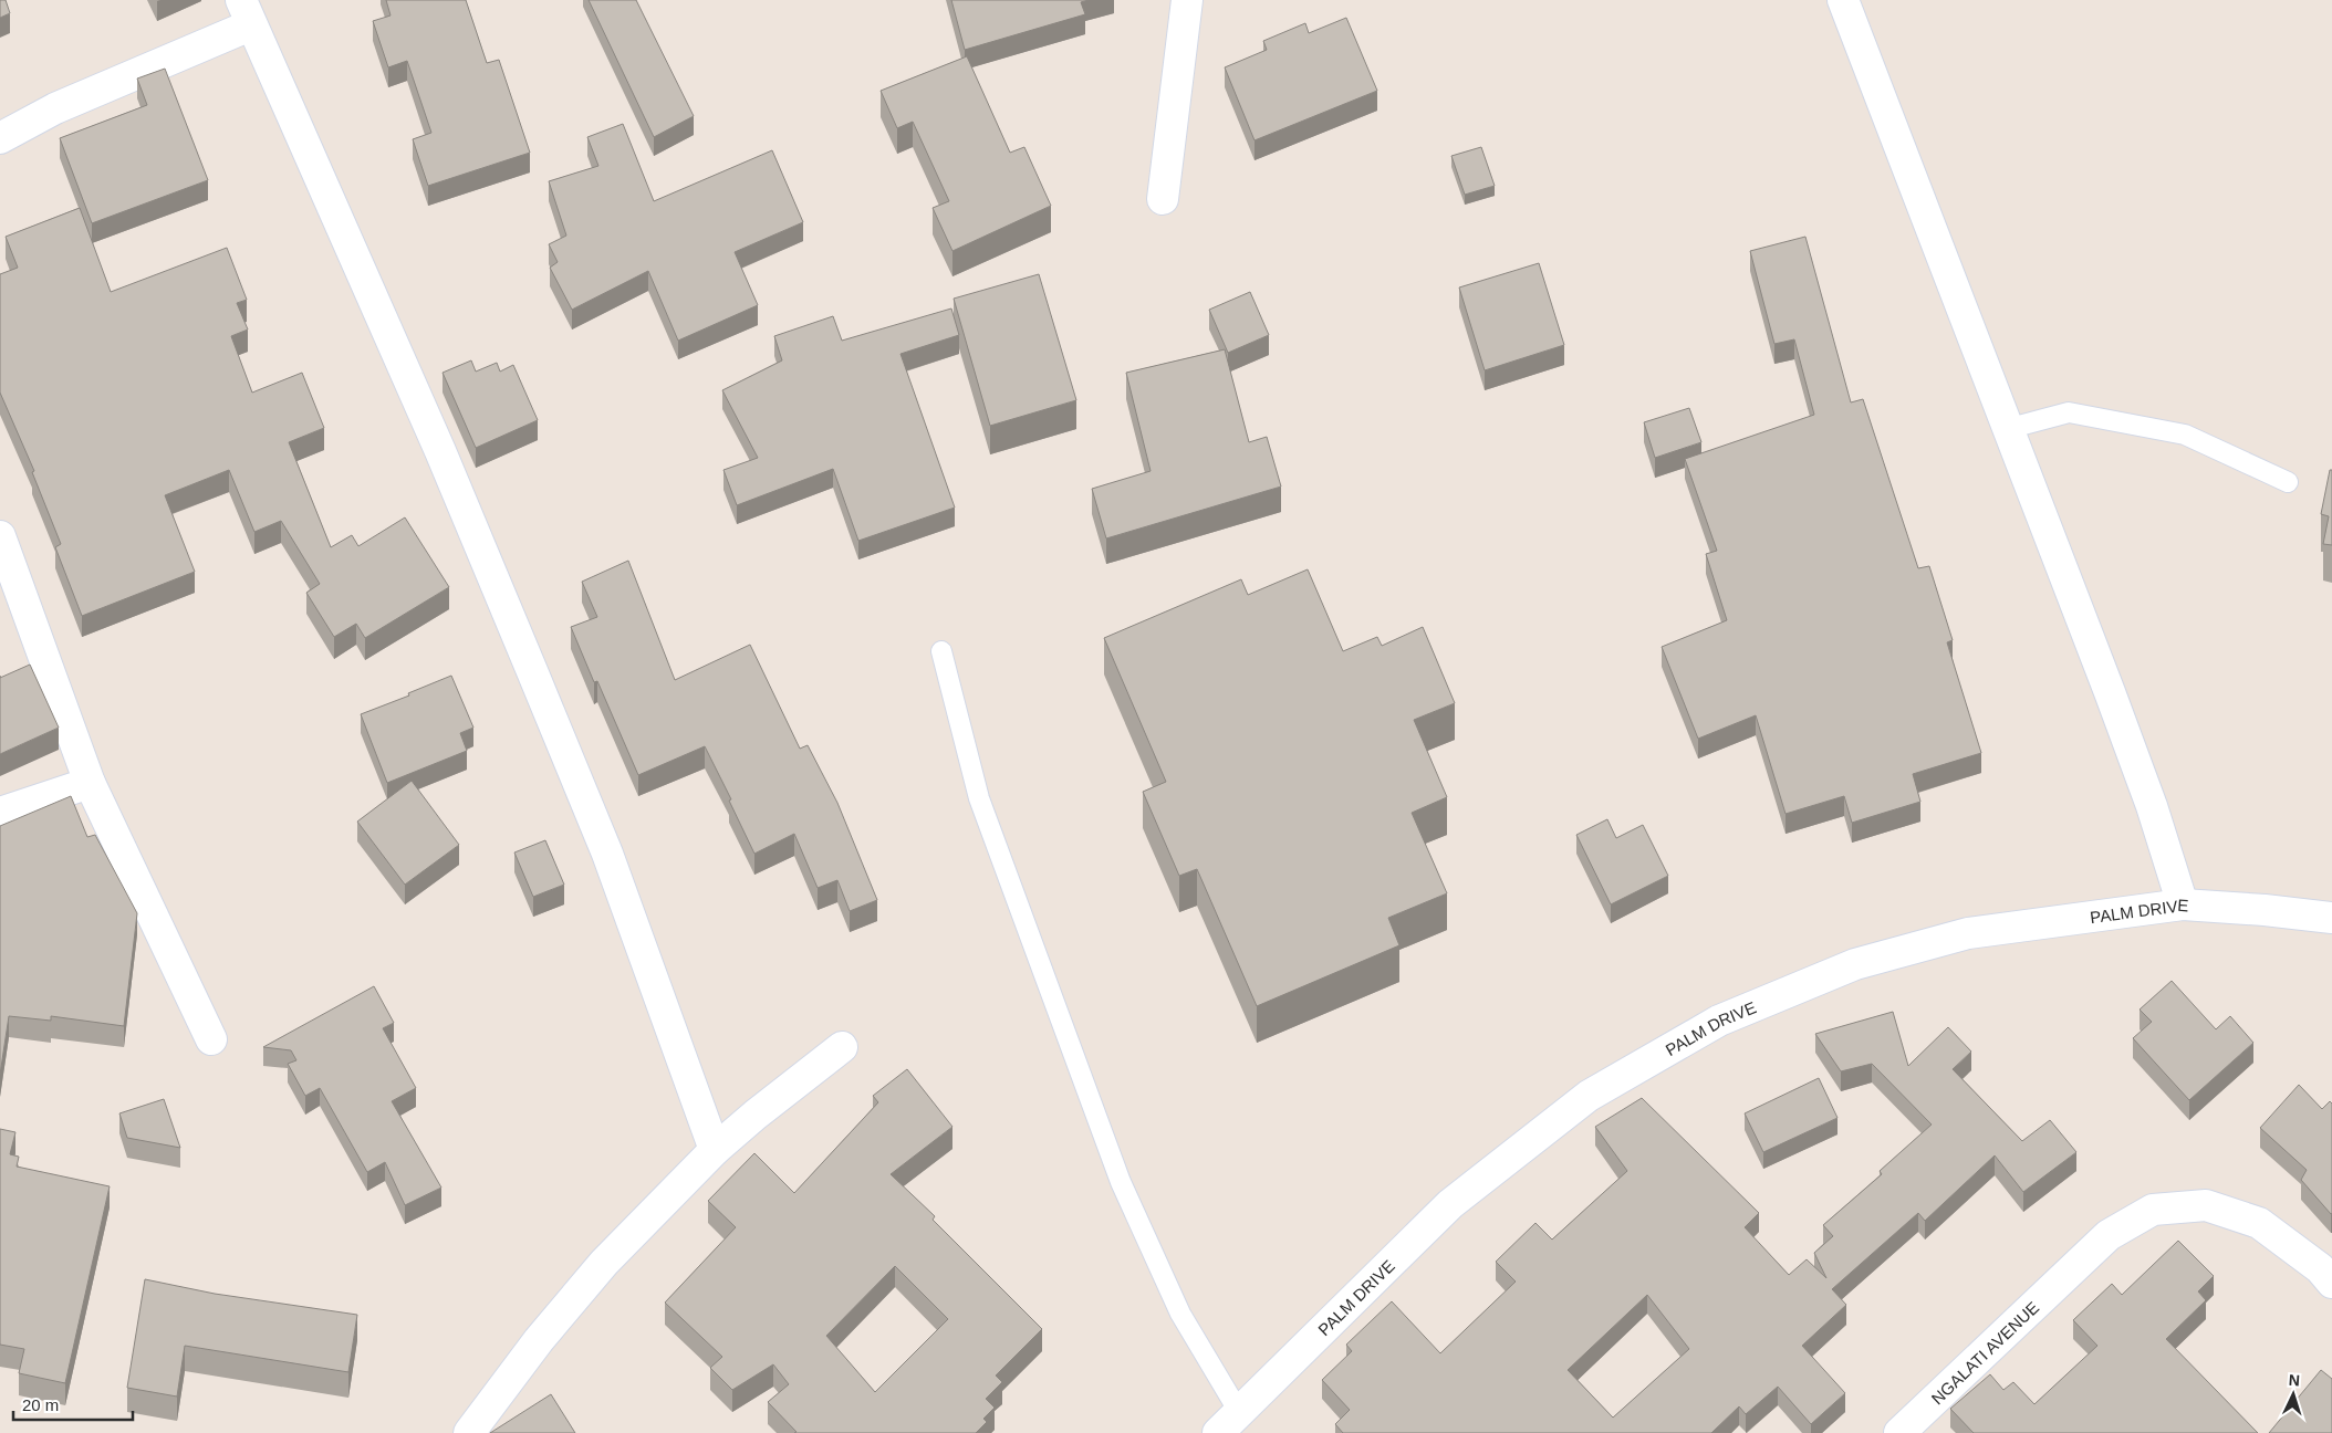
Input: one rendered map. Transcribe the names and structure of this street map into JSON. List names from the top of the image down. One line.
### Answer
{"streets":{"street":["PALM DRIVE","NGALATI AVENUE"]},"scale_bar":"20 m","north":"top"}
